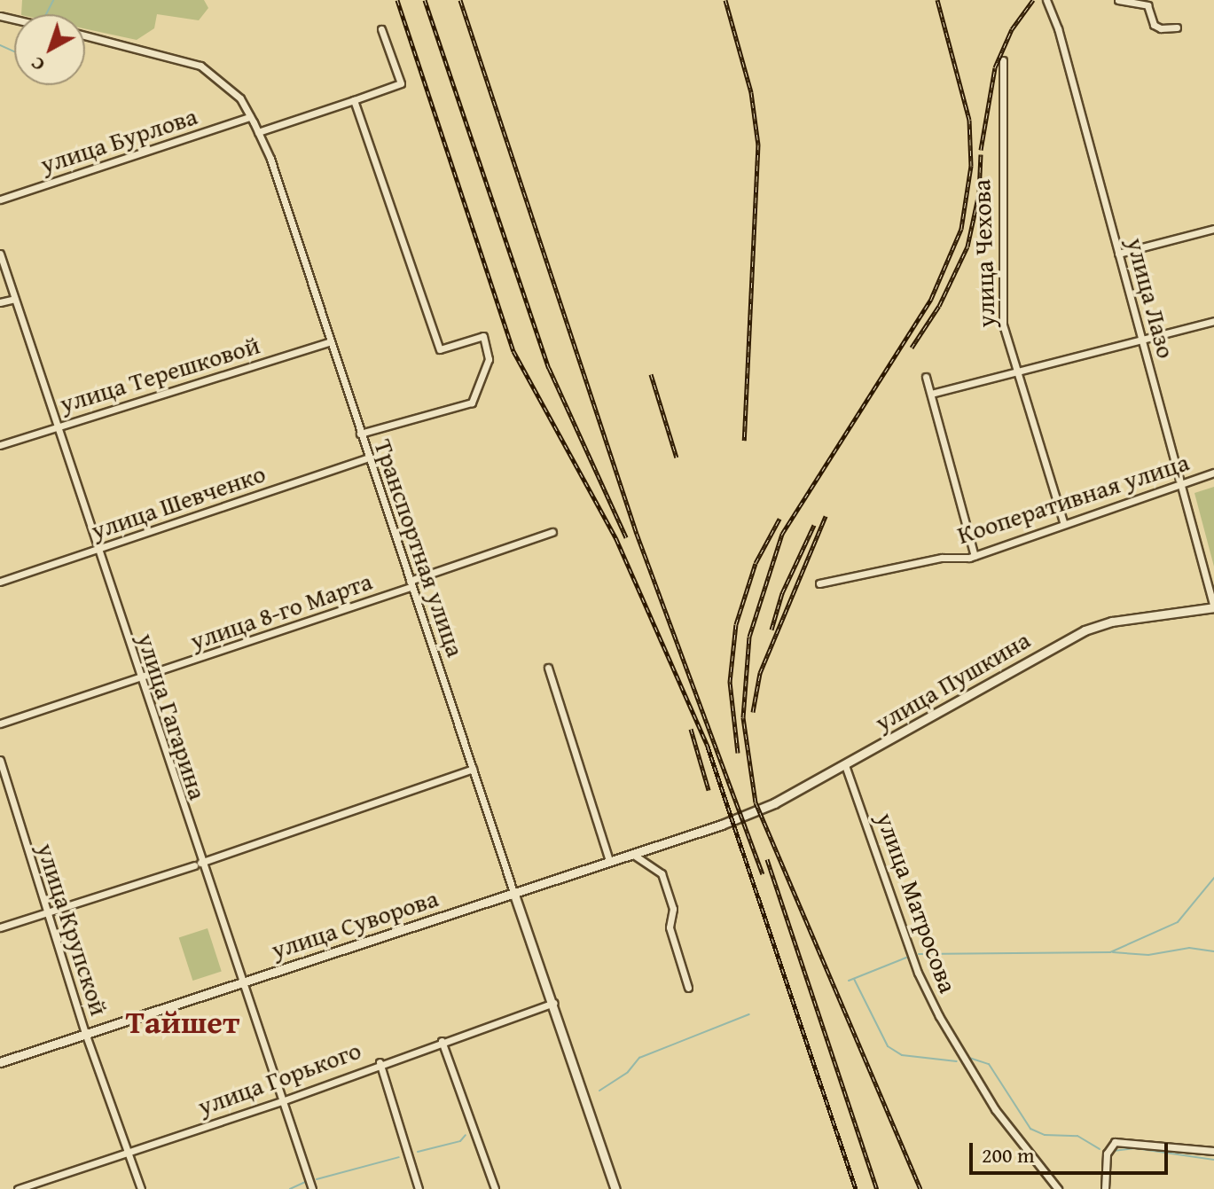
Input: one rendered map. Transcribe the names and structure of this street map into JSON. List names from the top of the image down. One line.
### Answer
{"streets":{"main road":["Транспортная улица","улица Пушкина","улица Суворова"],"street":["улица Бурлова","улица Чехова","улица Лазо","улица Терешковой","Кооперативная улица","улица Шевченко","улица 8-го Марта","улица Гагарина","улица Матросова","улица Крупской","улица Горького"]},"crossings":[["улица Бурлова","Транспортная улица"],["улица Чехова","Кооперативная улица"],["улица Лазо","Кооперативная улица"],["улица Лазо","улица Пушкина"],["улица Терешковой","Транспортная улица"],["улица Терешковой","улица Гагарина"],["улица Шевченко","Транспортная улица"],["улица Шевченко","улица Гагарина"],["Транспортная улица","улица 8-го Марта"],["Транспортная улица","улица Суворова"],["Транспортная улица","улица Горького"],["улица 8-го Марта","улица Гагарина"],["улица Пушкина","улица Матросова"],["улица Пушкина","улица Суворова"],["улица Гагарина","улица Суворова"],["улица Гагарина","улица Горького"],["улица Суворова","улица Крупской"],["улица Крупской","улица Горького"]],"districts":["Тайшет"],"scale_bar":"200 m","north":"bottom left"}
